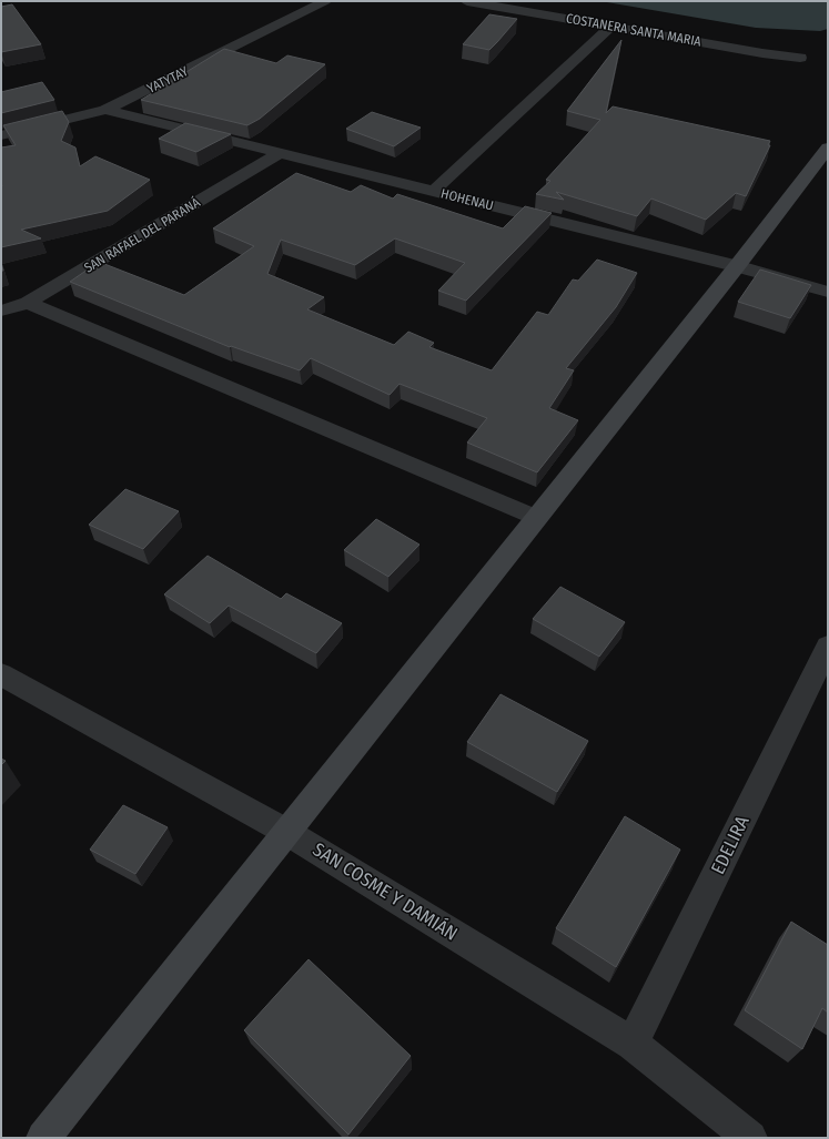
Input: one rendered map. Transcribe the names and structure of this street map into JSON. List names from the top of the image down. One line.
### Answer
{"streets":{"street":["COSTANERA SANTA MARIA","YATYTAY","HOHENAU","SAN RAFAEL DEL PARANÁ","EDELIRA","SAN COSME Y DAMIÁN"]},"crossings":[["YATYTAY","HOHENAU"],["HOHENAU","SAN RAFAEL DEL PARANÁ"],["EDELIRA","SAN COSME Y DAMIÁN"]]}
